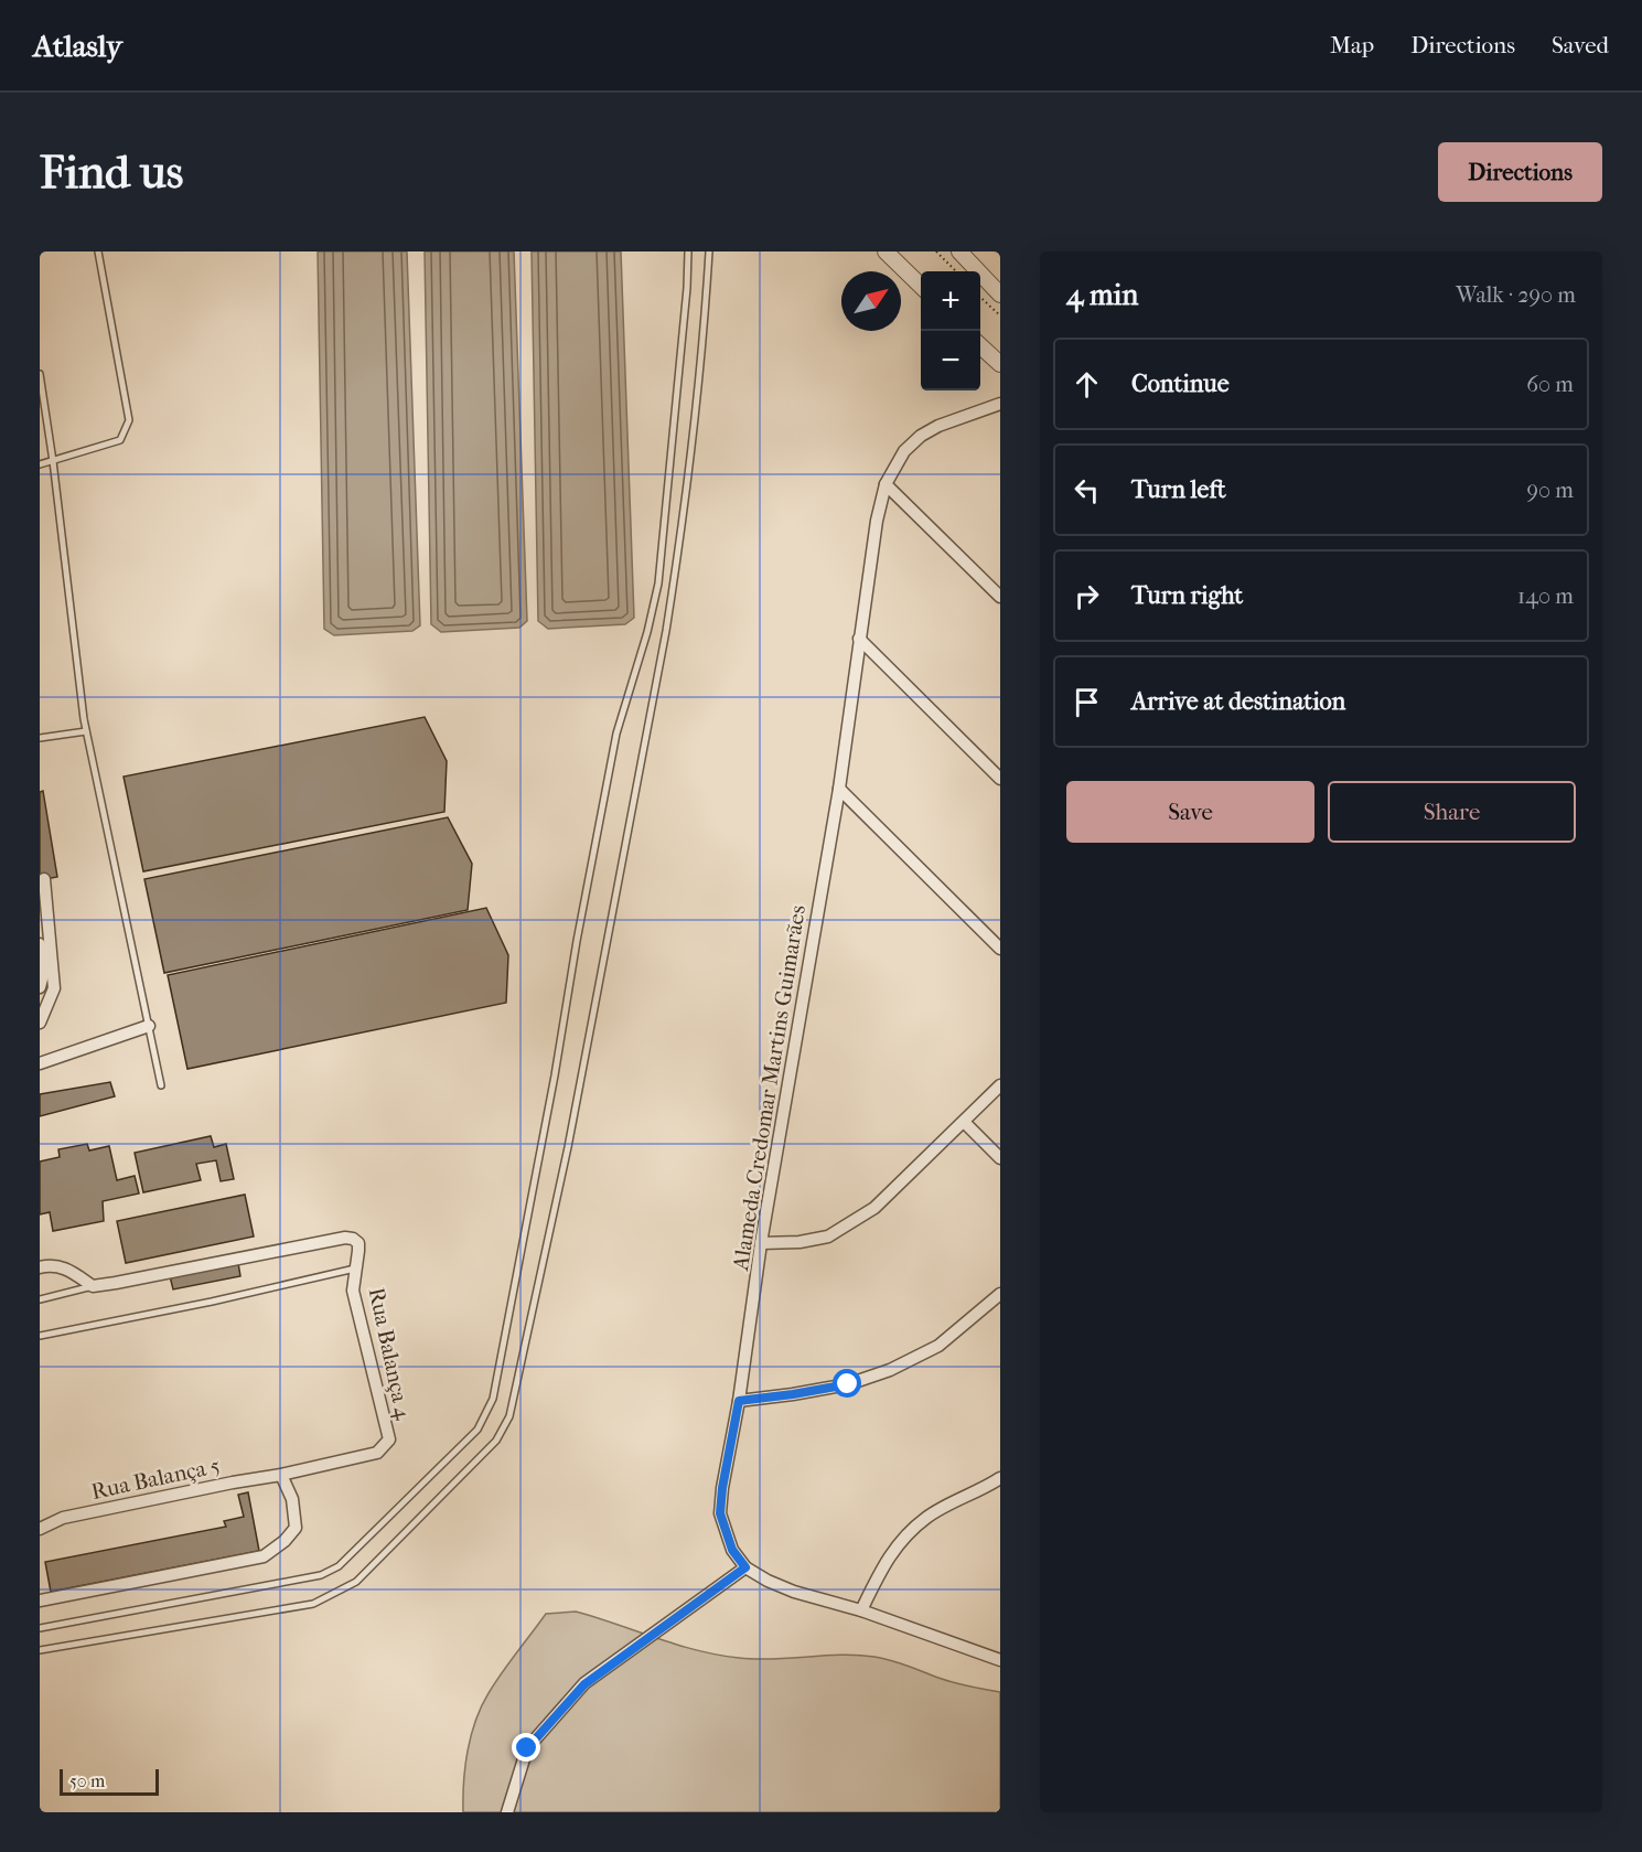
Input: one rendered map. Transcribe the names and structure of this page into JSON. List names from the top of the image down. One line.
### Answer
{"streets":{"street":["Alameda Credomar Martins Guimarães","Rua Balança 4","Rua Balança 5"]},"crossings":[["Rua Balança 4","Rua Balança 5"]],"scale_bar":"50 m","north":"top right","page":{"header":"Atlasly","nav":["Map","Directions","Saved"],"buttons":["Directions",["Save","Share"]],"title":"Find us","heading":["4 min","Walk · 290 m"],"map_buttons":["+","−"],"list":[["Continue","60 m"],["Turn left","90 m"],["Turn right","140 m"],"Arrive at destination"],"scale":"50 m"}}
